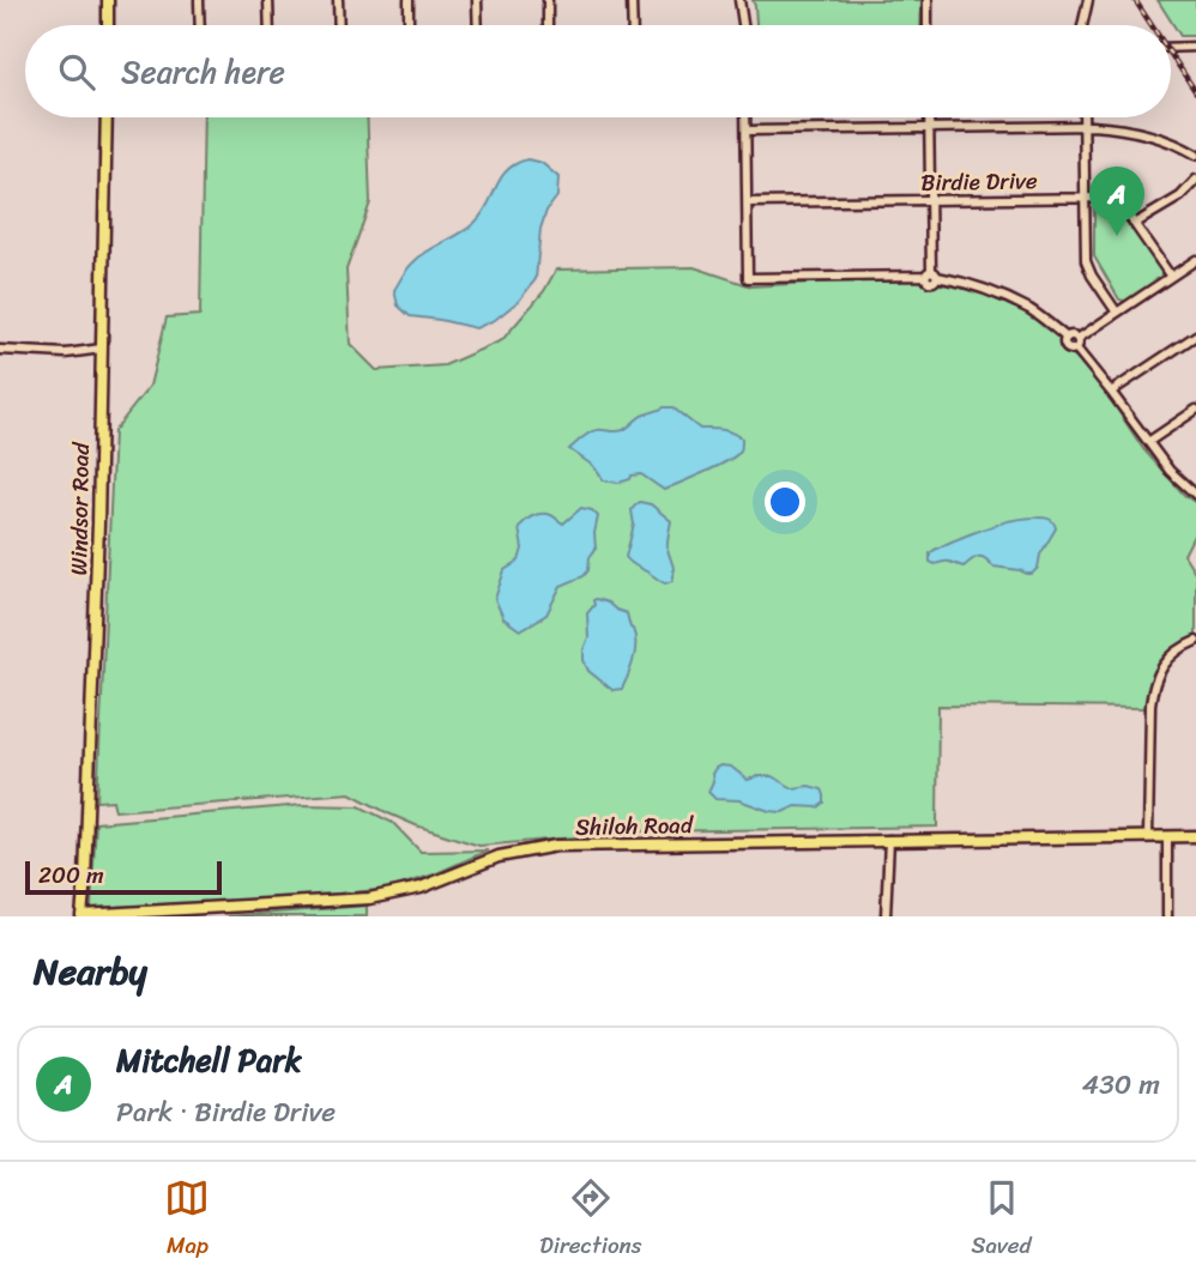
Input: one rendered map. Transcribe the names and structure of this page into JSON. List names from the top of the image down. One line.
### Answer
{"streets":{"main road":["Windsor Road","Shiloh Road"],"street":["Birdie Drive"]},"crossings":[["Windsor Road","Shiloh Road"]],"scale_bar":"200 m","page":{"search":"Search here","pins":"A","scale":"200 m","heading":"Nearby","list":[{"mark":"A","name":"Mitchell Park","note":"Park · Birdie Drive","value":"430 m"}],"nav":["Map","Directions","Saved"]}}
